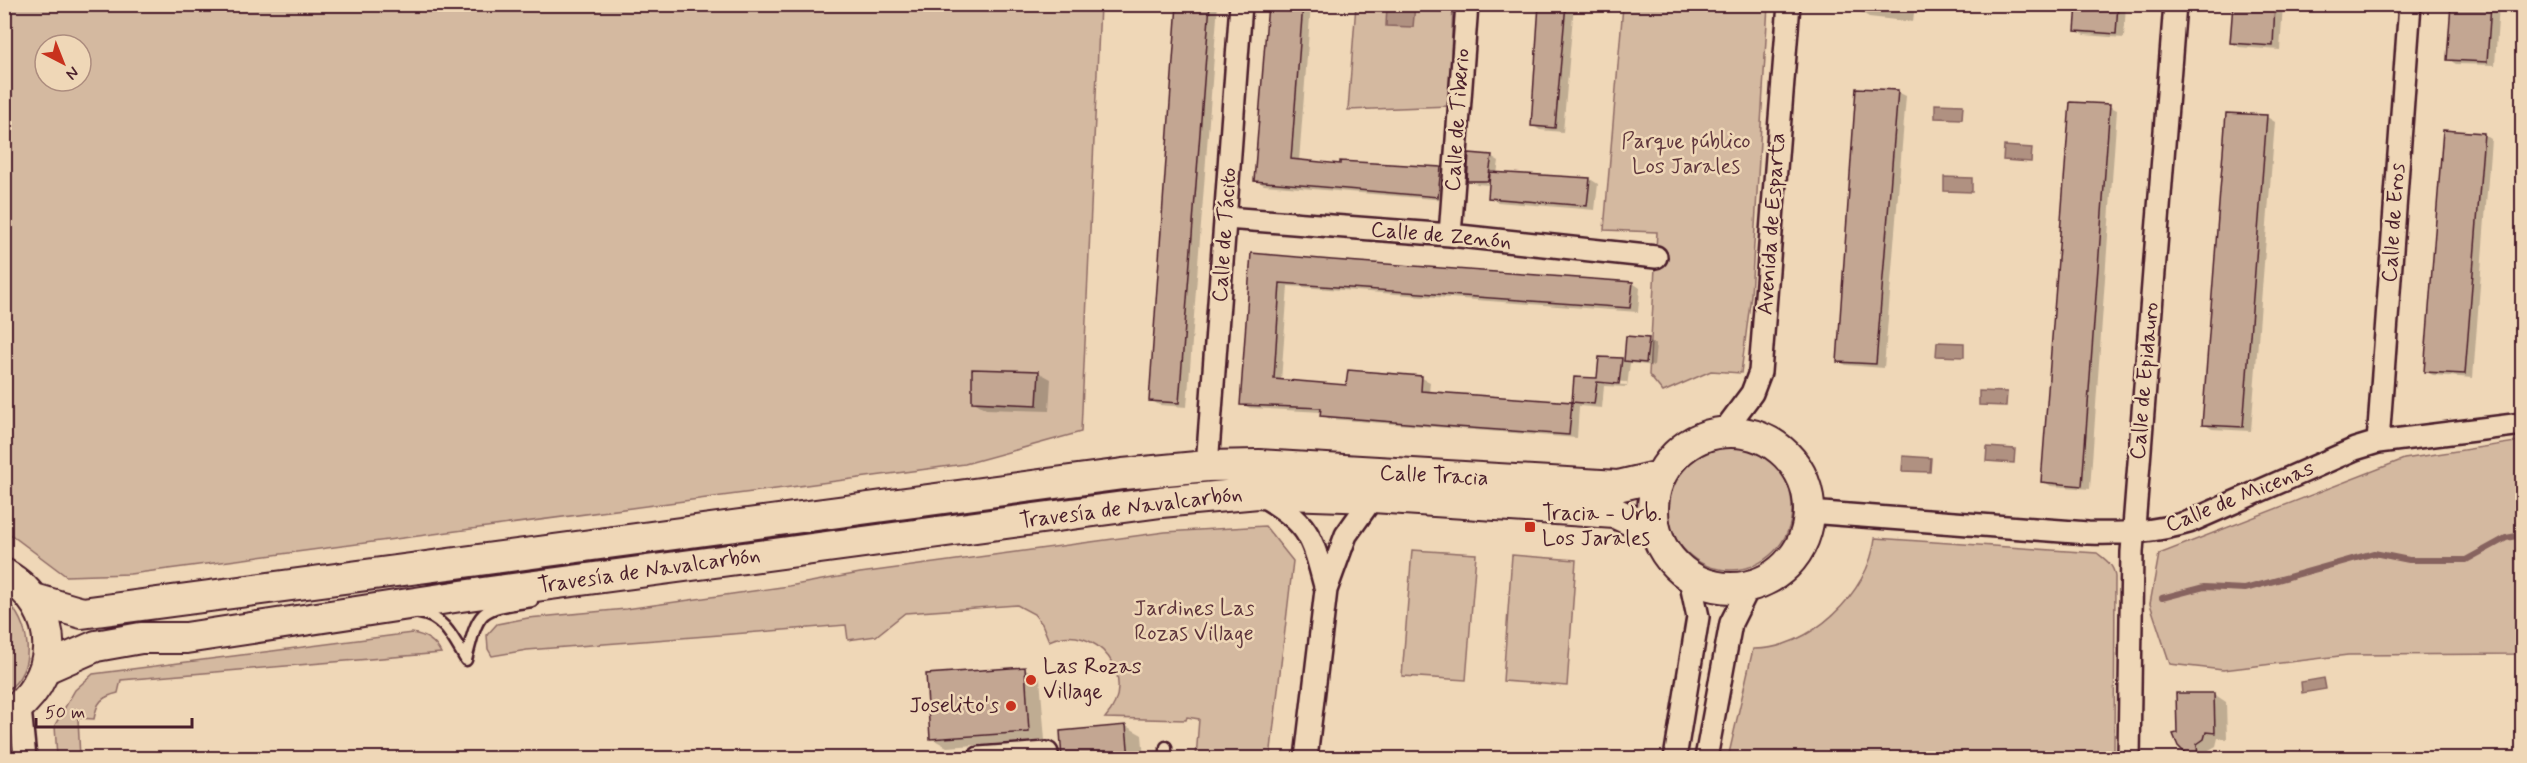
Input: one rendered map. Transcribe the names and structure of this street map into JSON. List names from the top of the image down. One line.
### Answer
{"streets":{"street":["Calle de Tiberio","Calle de Eros","Avenida de Esparta","Calle de Tácito","Calle de Zenón","Calle de Epidauro","Calle Tracia","Calle de Micenas","Travesía de Navalcarbón"]},"crossings":[["Calle de Tiberio","Calle de Zenón"],["Calle de Eros","Calle de Micenas"],["Avenida de Esparta","Calle Tracia"],["Avenida de Esparta","Calle de Micenas"],["Calle de Tácito","Calle de Zenón"],["Calle de Tácito","Calle Tracia"],["Calle de Tácito","Travesía de Navalcarbón"],["Calle de Epidauro","Calle de Micenas"],["Calle Tracia","Calle de Micenas"],["Calle Tracia","Travesía de Navalcarbón"]],"parks":["Parque público Los Jarales","Jardines Las Rozas Village"],"places":{"transit":["Tracia - Urb. Los Jarales"],"other":["Las Rozas Village","Joselito's"]},"scale_bar":"50 m","north":"bottom right"}
